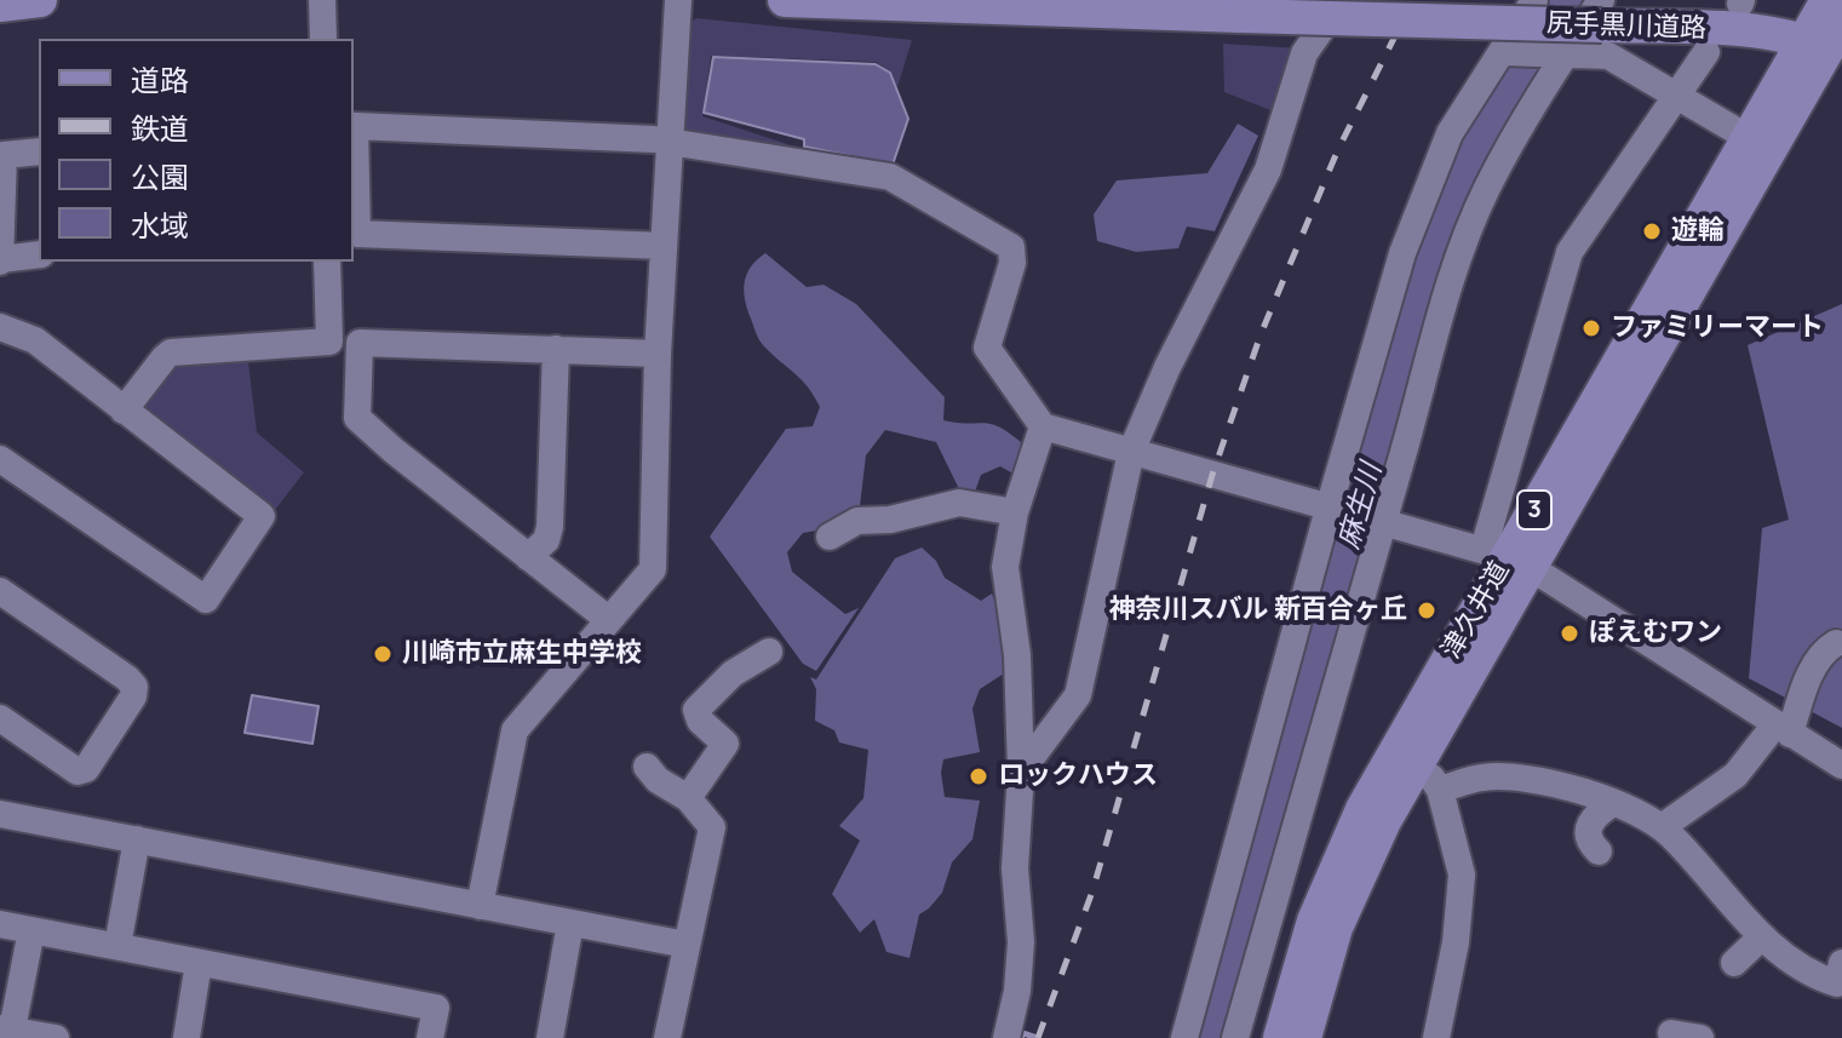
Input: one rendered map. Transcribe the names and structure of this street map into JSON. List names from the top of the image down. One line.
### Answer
{"streets":{"main road":["尻手黒川道路","3","津久井道"]},"crossings":[["尻手黒川道路","津久井道"]],"water":["麻生川"],"places":["遊輪","ファミリーマート","神奈川スバル 新百合ヶ丘","ぽえむワン","川崎市立麻生中学校","ロックハウス"],"legend":["道路","鉄道","公園","水域"]}
